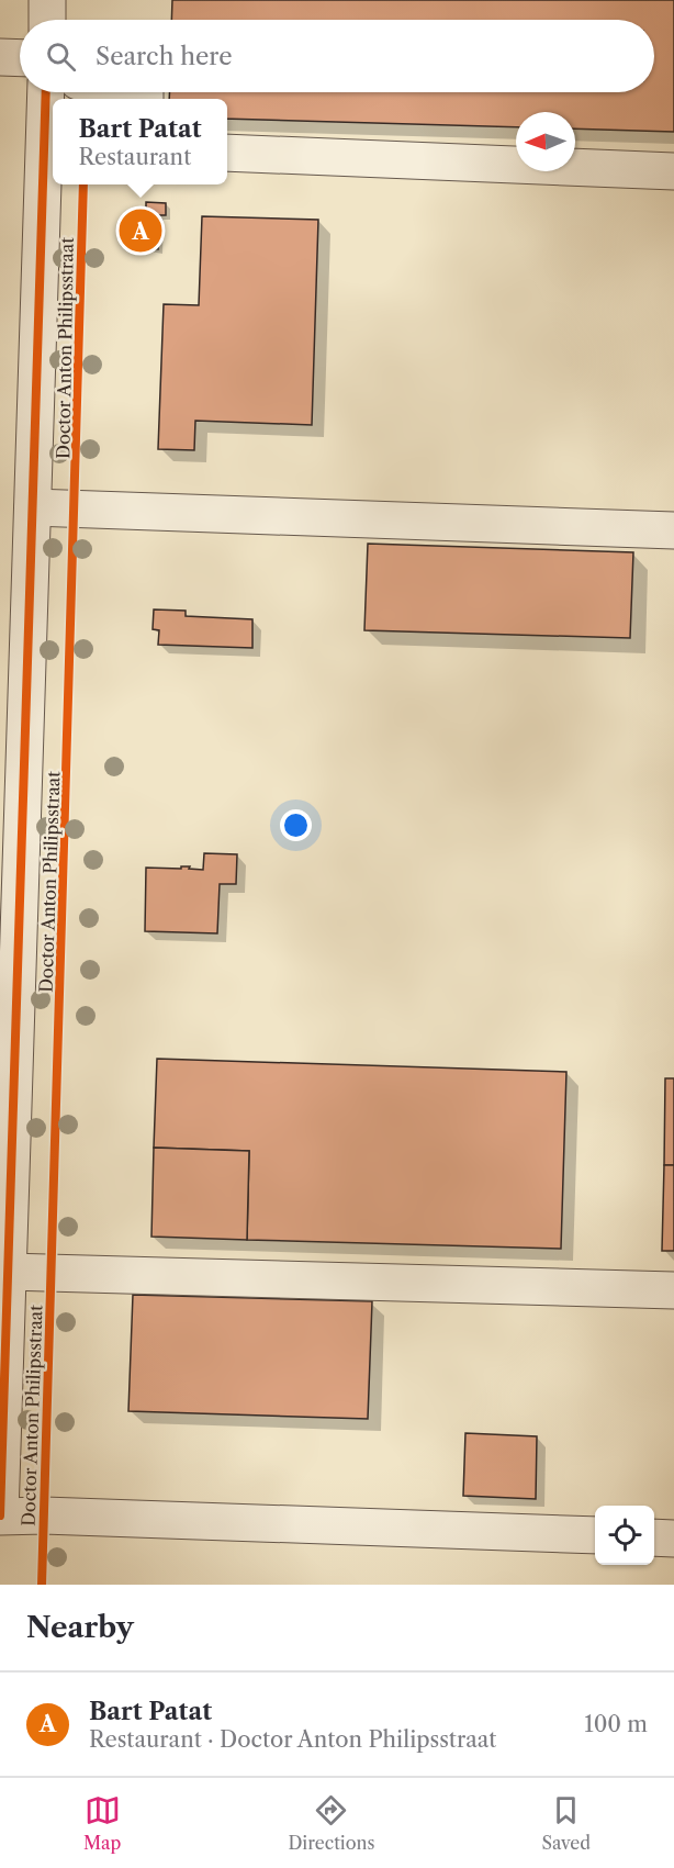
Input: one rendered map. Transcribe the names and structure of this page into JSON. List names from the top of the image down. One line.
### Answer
{"streets":{"street":["Doctor Anton Philipsstraat"]},"north":"left","page":{"search":"Search here","popup":["Bart Patat","Restaurant"],"pins":"A","heading":"Nearby","list":[{"mark":"A","name":"Bart Patat","note":"Restaurant · Doctor Anton Philipsstraat","value":"100 m"}],"nav":["Map","Directions","Saved"]}}
